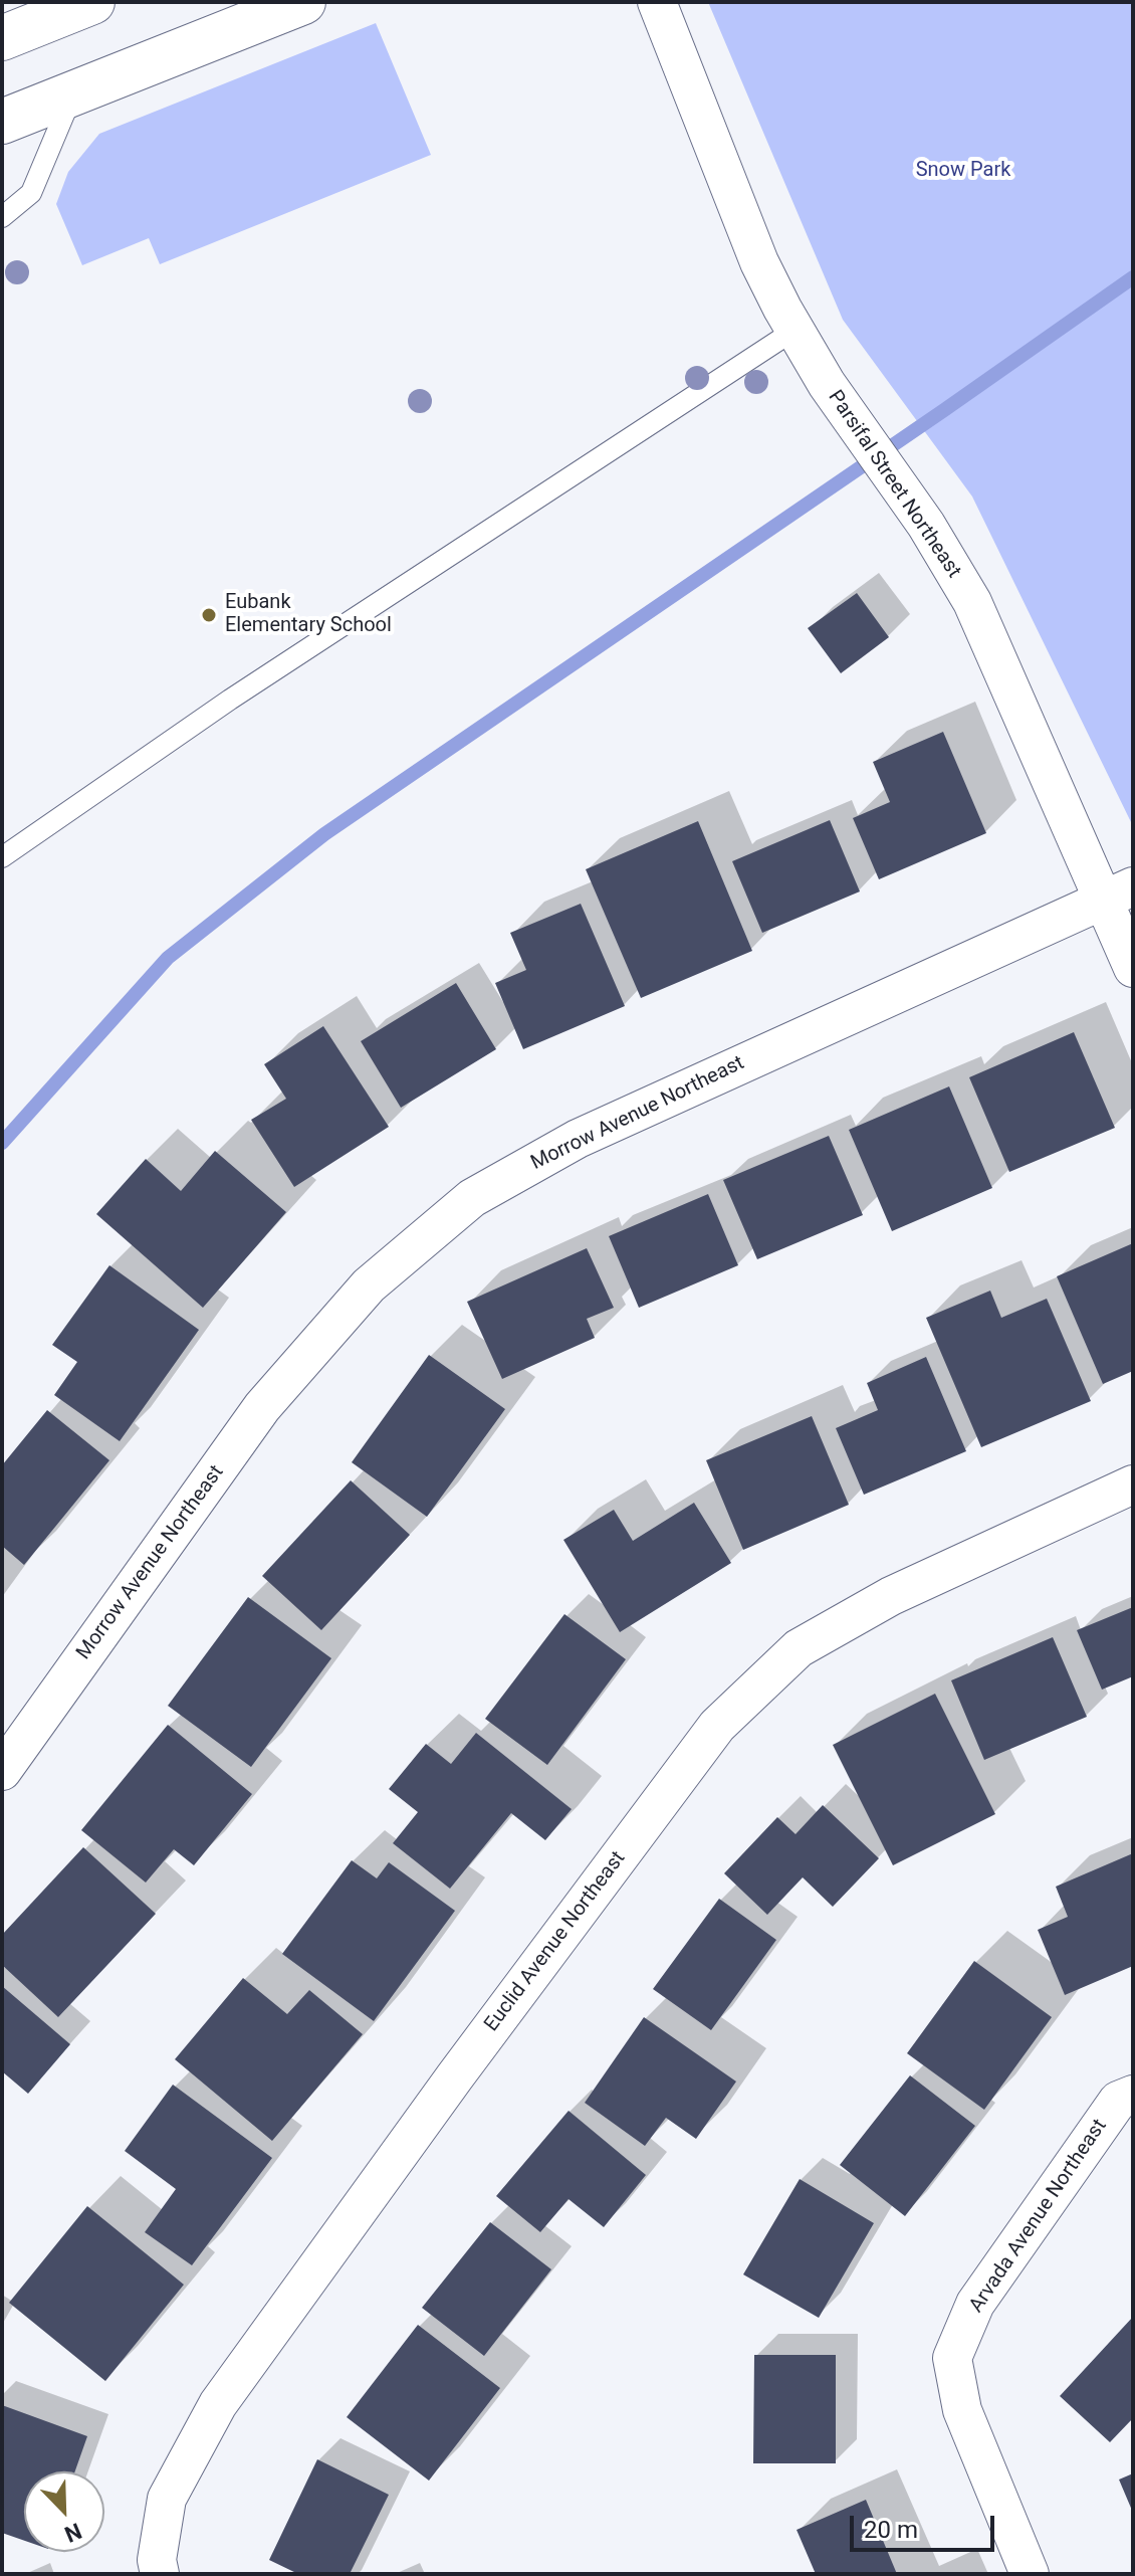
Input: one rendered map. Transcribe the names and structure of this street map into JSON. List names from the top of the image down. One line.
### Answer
{"streets":{"street":["Parsifal Street Northeast","Morrow Avenue Northeast","Euclid Avenue Northeast","Arvada Avenue Northeast"]},"crossings":[["Parsifal Street Northeast","Morrow Avenue Northeast"]],"parks":["Snow Park"],"places":["Eubank Elementary School"],"scale_bar":"20 m","north":"bottom right"}
